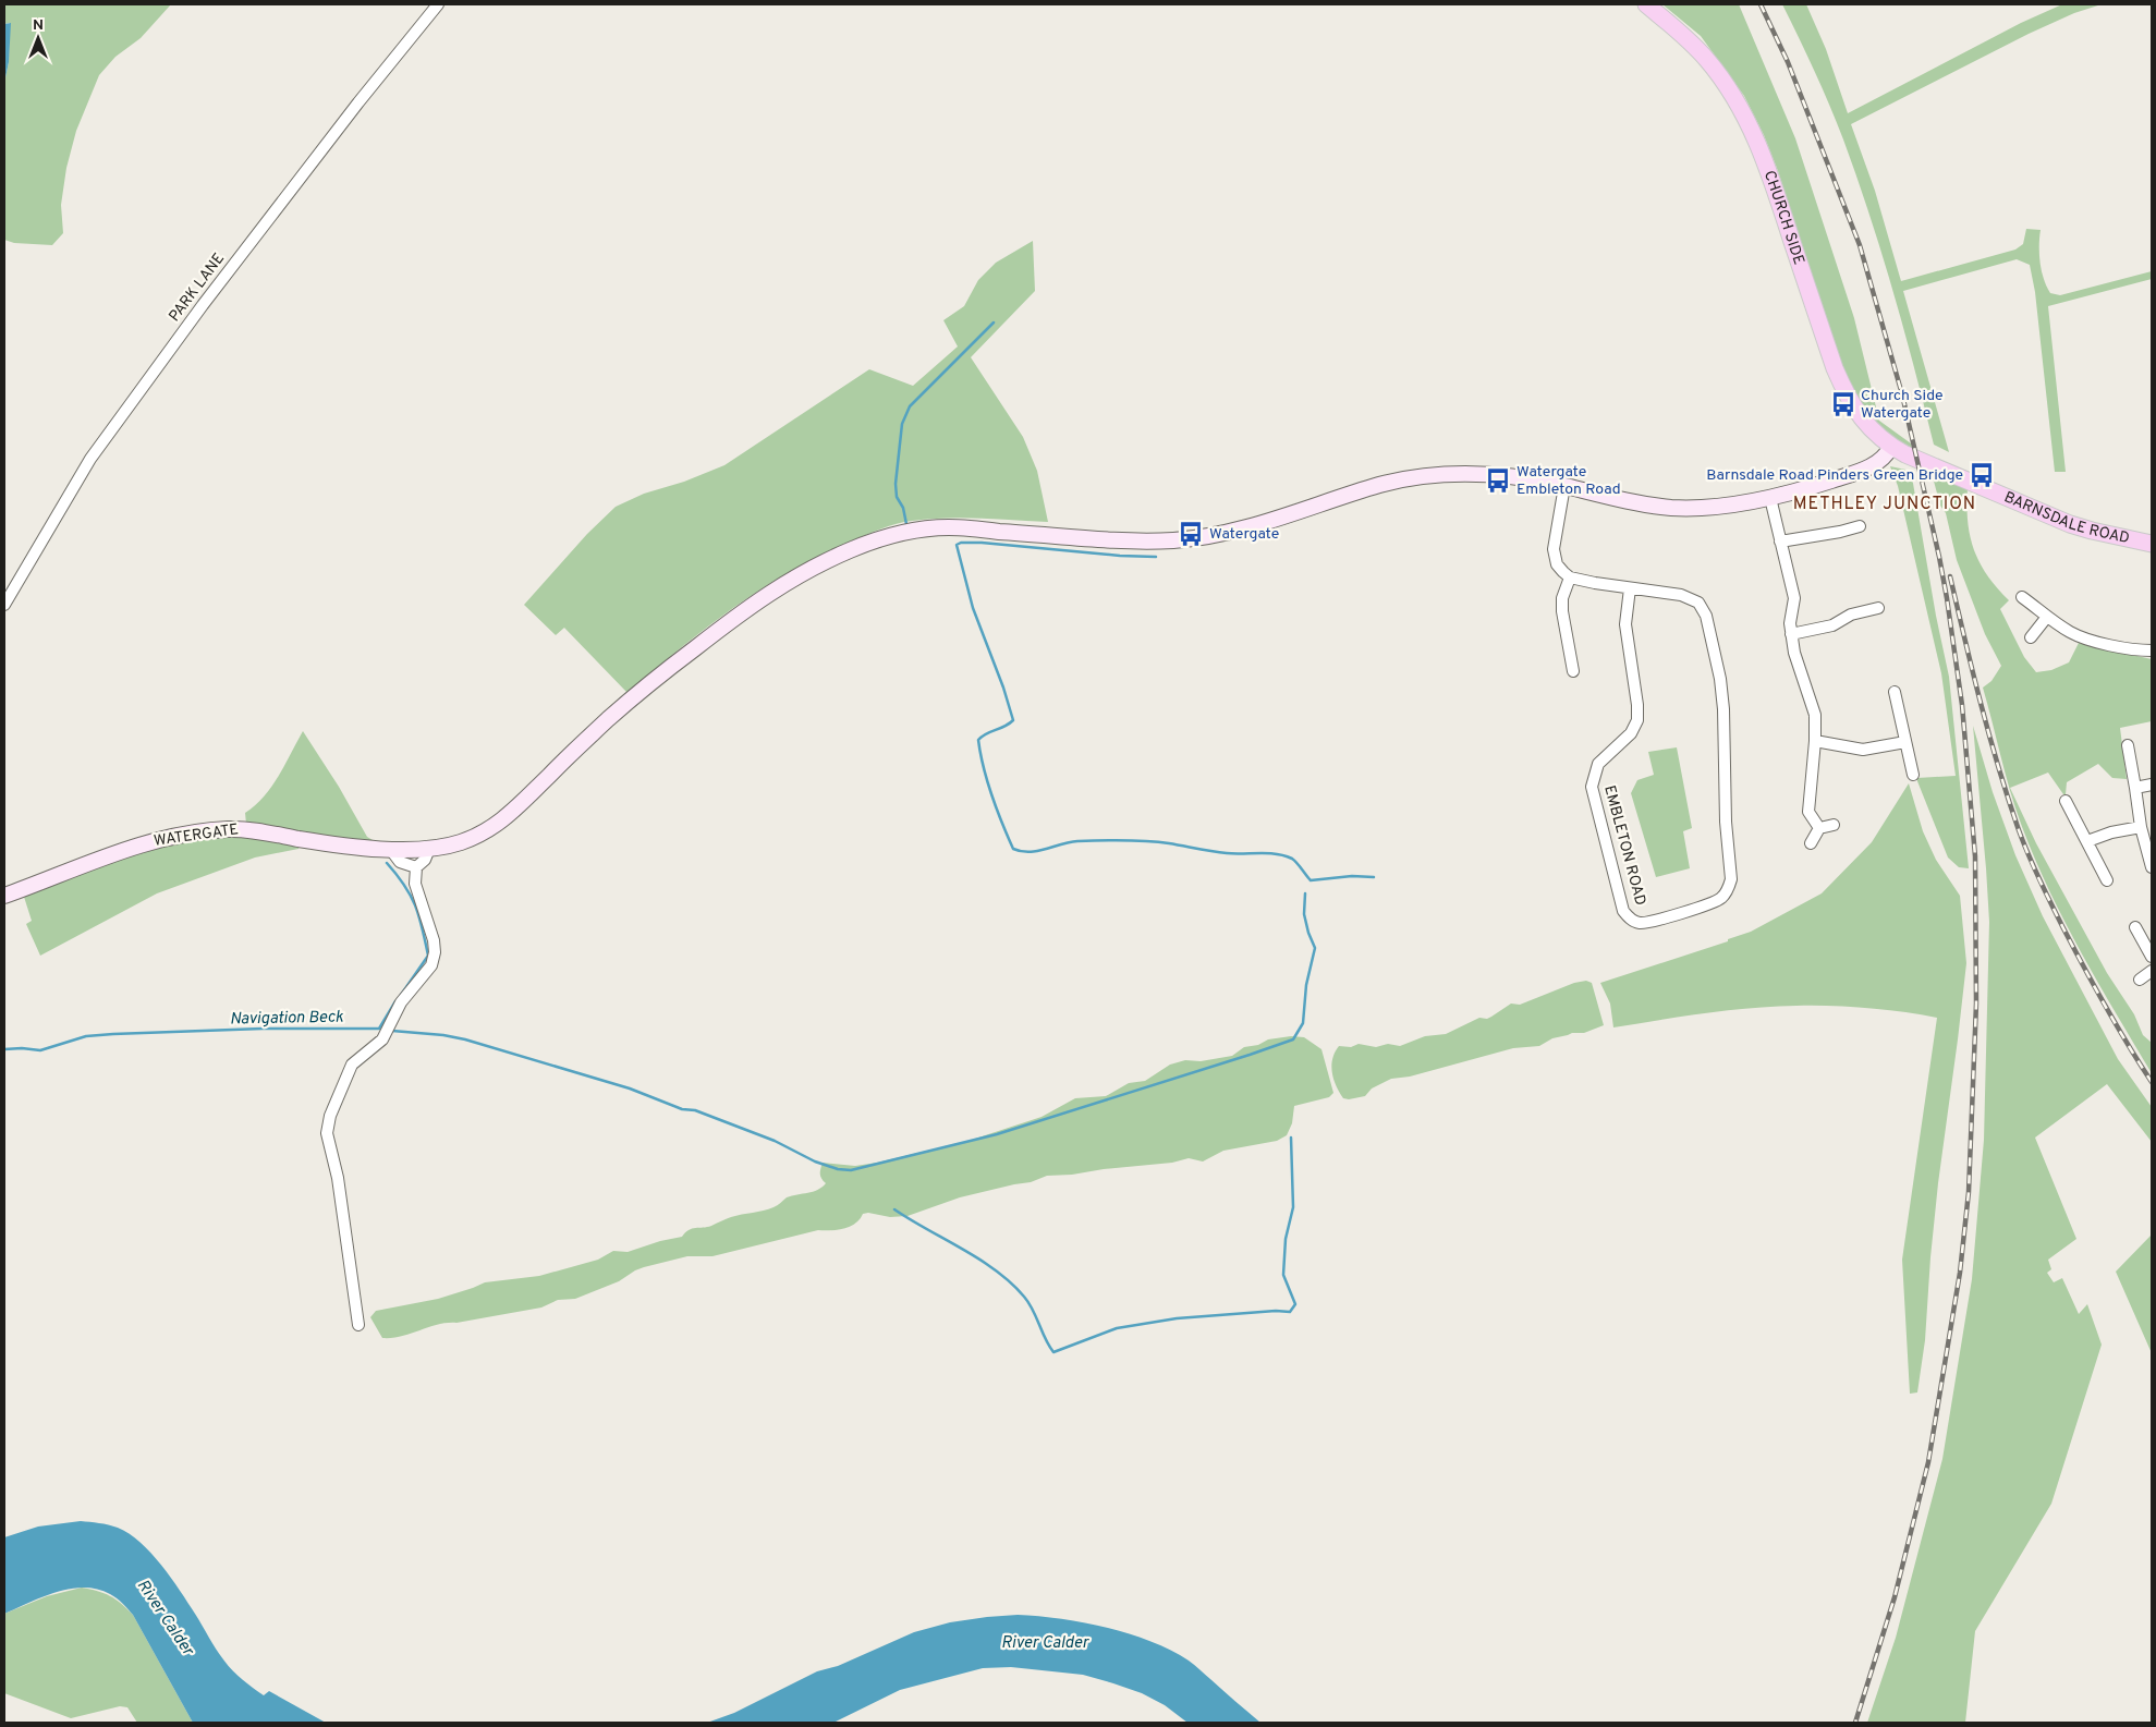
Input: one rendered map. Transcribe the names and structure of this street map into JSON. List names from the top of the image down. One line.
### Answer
{"streets":{"main road":["CHURCH SIDE","BARNSDALE ROAD","WATERGATE"],"street":["PARK LANE","EMBLETON ROAD"]},"crossings":[["CHURCH SIDE","BARNSDALE ROAD"],["CHURCH SIDE","WATERGATE"],["BARNSDALE ROAD","WATERGATE"]],"districts":["METHLEY JUNCTION"],"water":["Navigation Beck","River Calder"],"places":{"bus stop":["Church Side Watergate","Barnsdale Road Pinders Green Bridge","Watergate Embleton Road","Watergate"]},"north":"top"}
